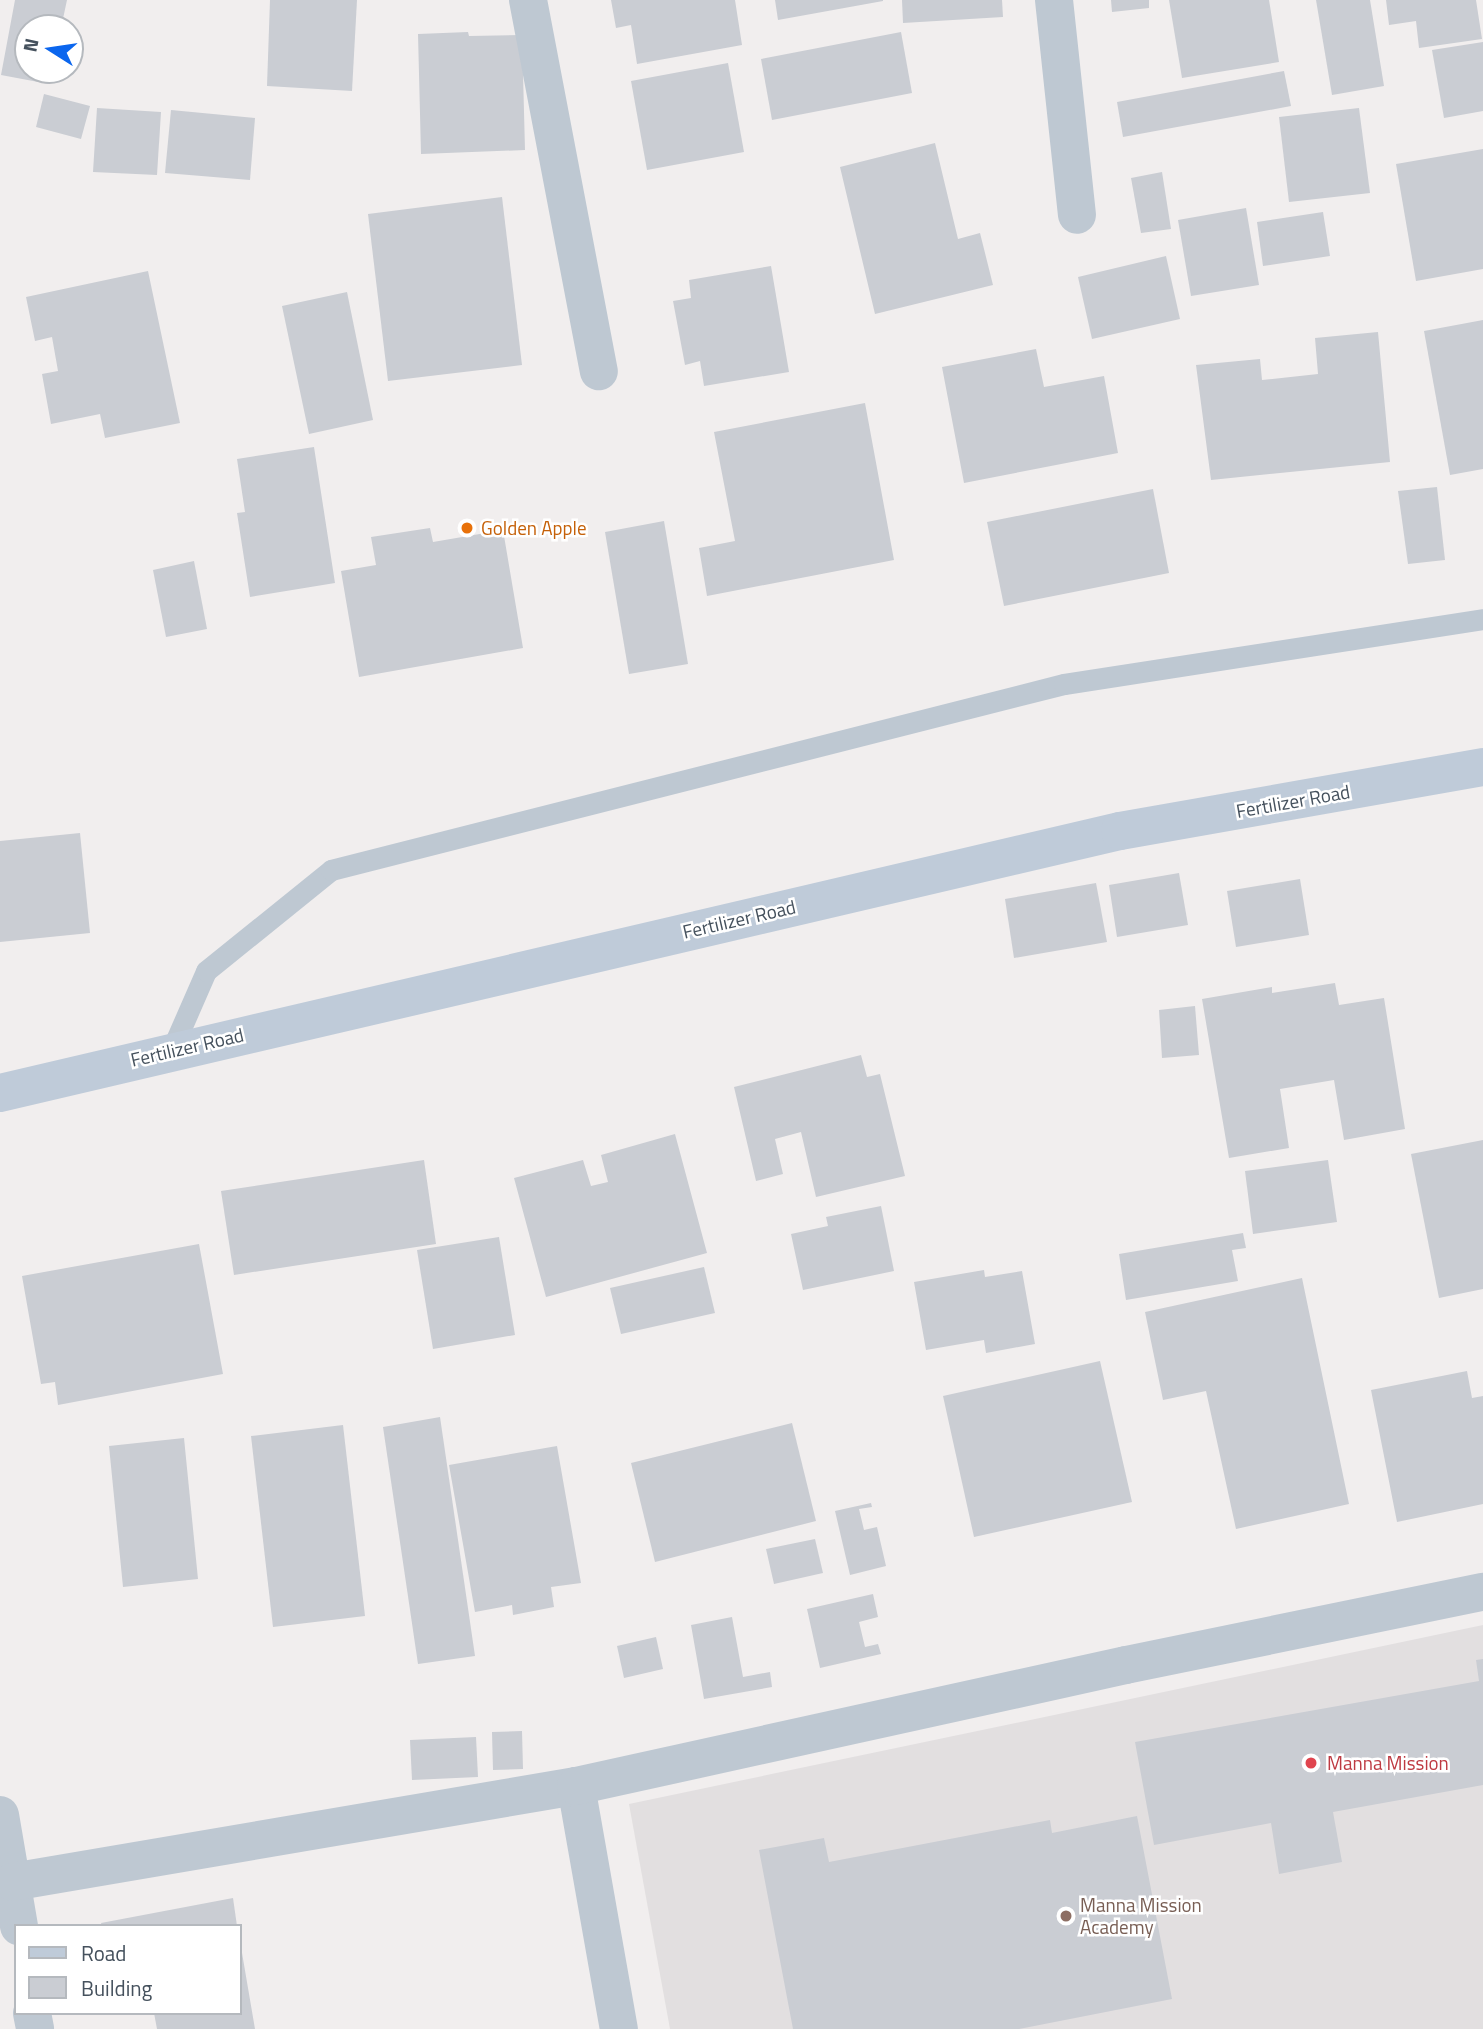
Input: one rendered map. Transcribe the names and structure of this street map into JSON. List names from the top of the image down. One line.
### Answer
{"streets":{"street":["Fertilizer Road"]},"places":["Golden Apple","Manna Mission","Manna Mission Academy"],"legend":["Road","Building"],"north":"left"}
